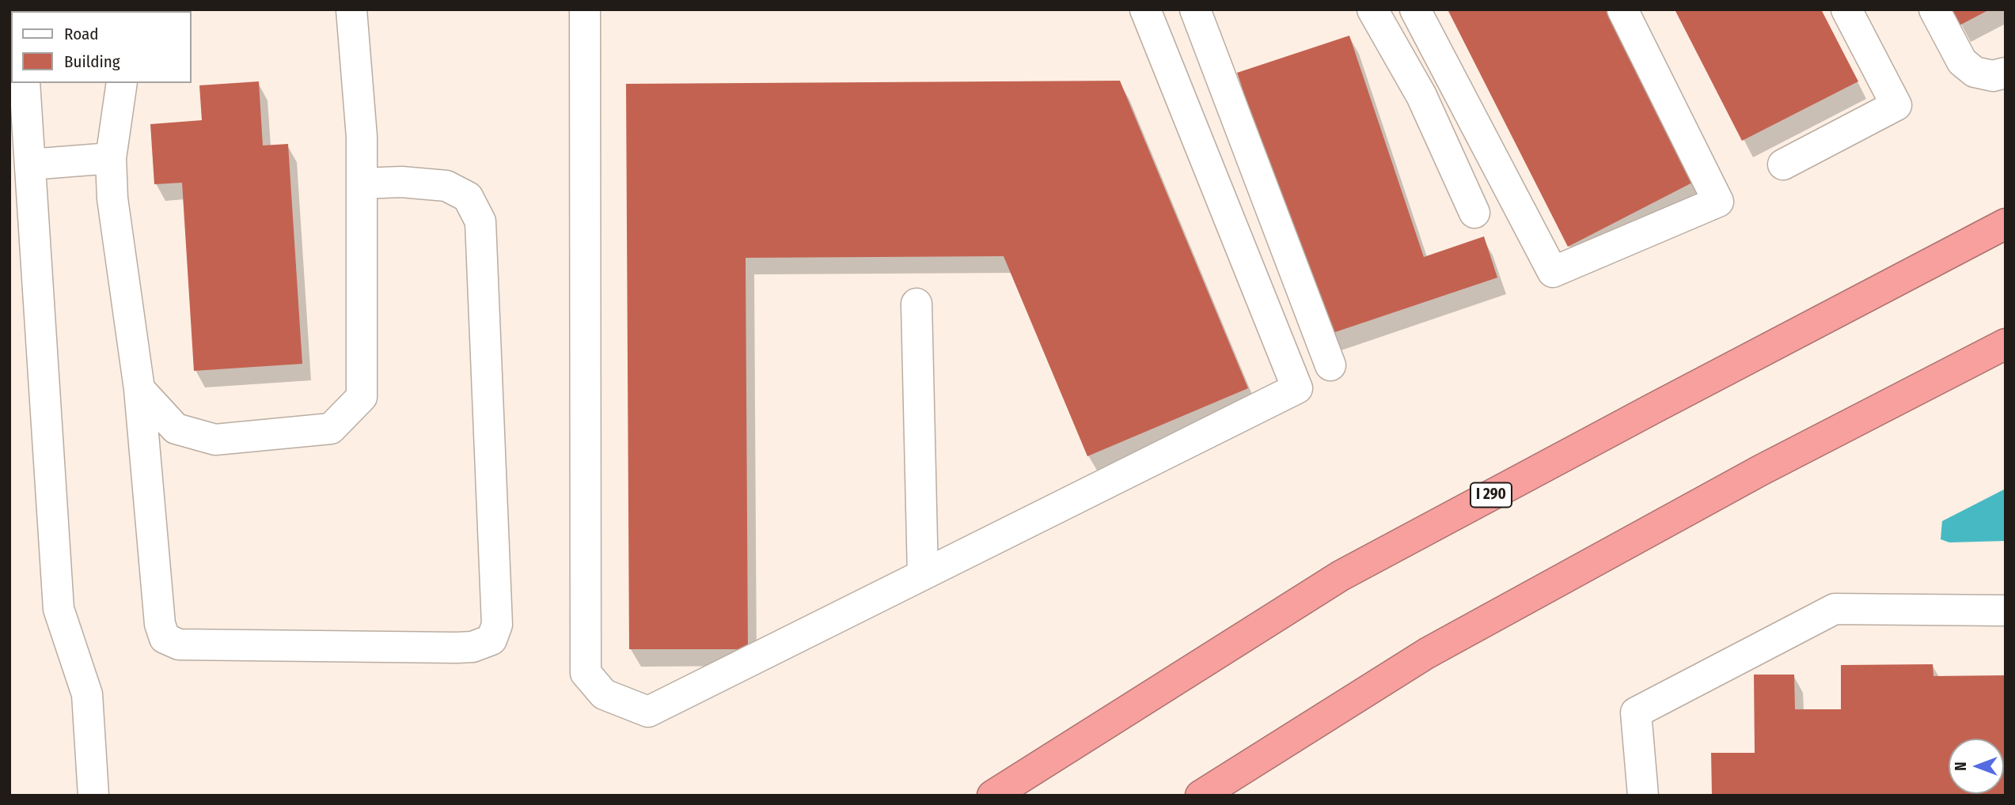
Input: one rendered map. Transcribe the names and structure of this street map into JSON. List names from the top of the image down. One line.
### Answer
{"streets":{"highway":["I 290"]},"legend":["Road","Building"],"north":"left"}
